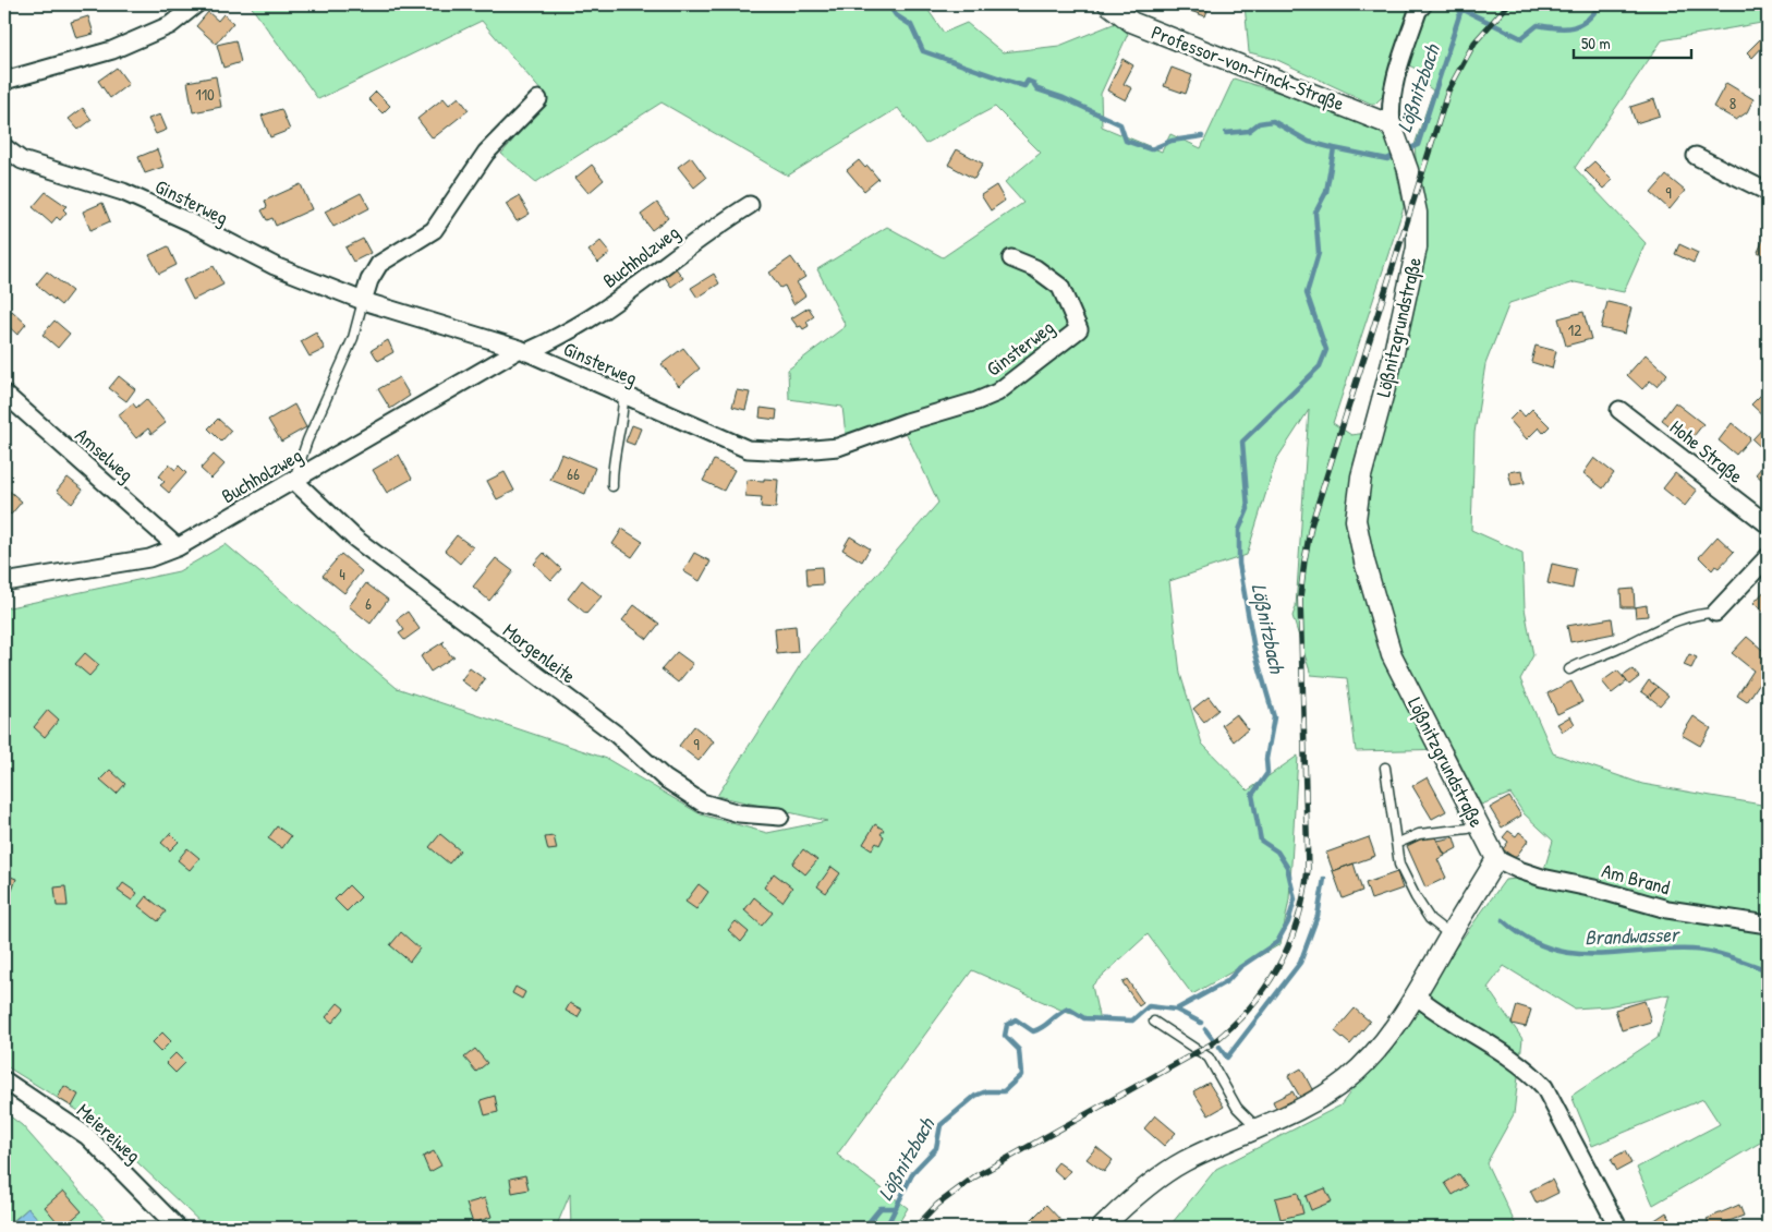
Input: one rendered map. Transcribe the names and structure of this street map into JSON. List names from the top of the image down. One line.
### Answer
{"streets":{"street":["Professor-von-Finck-Straße","Ginsterweg","Buchholzweg","Lößnitzgrundstraße","Hohe Straße","Amselweg","Morgenleite","Am Brand","Meiereiweg"]},"crossings":[["Professor-von-Finck-Straße","Lößnitzgrundstraße"],["Ginsterweg","Buchholzweg"],["Buchholzweg","Amselweg"],["Buchholzweg","Morgenleite"],["Lößnitzgrundstraße","Am Brand"]],"water":["Lößnitzbach","Brandwasser"],"house_numbers":["110","8","9","12","66","4","6","9"],"scale_bar":"50 m"}
